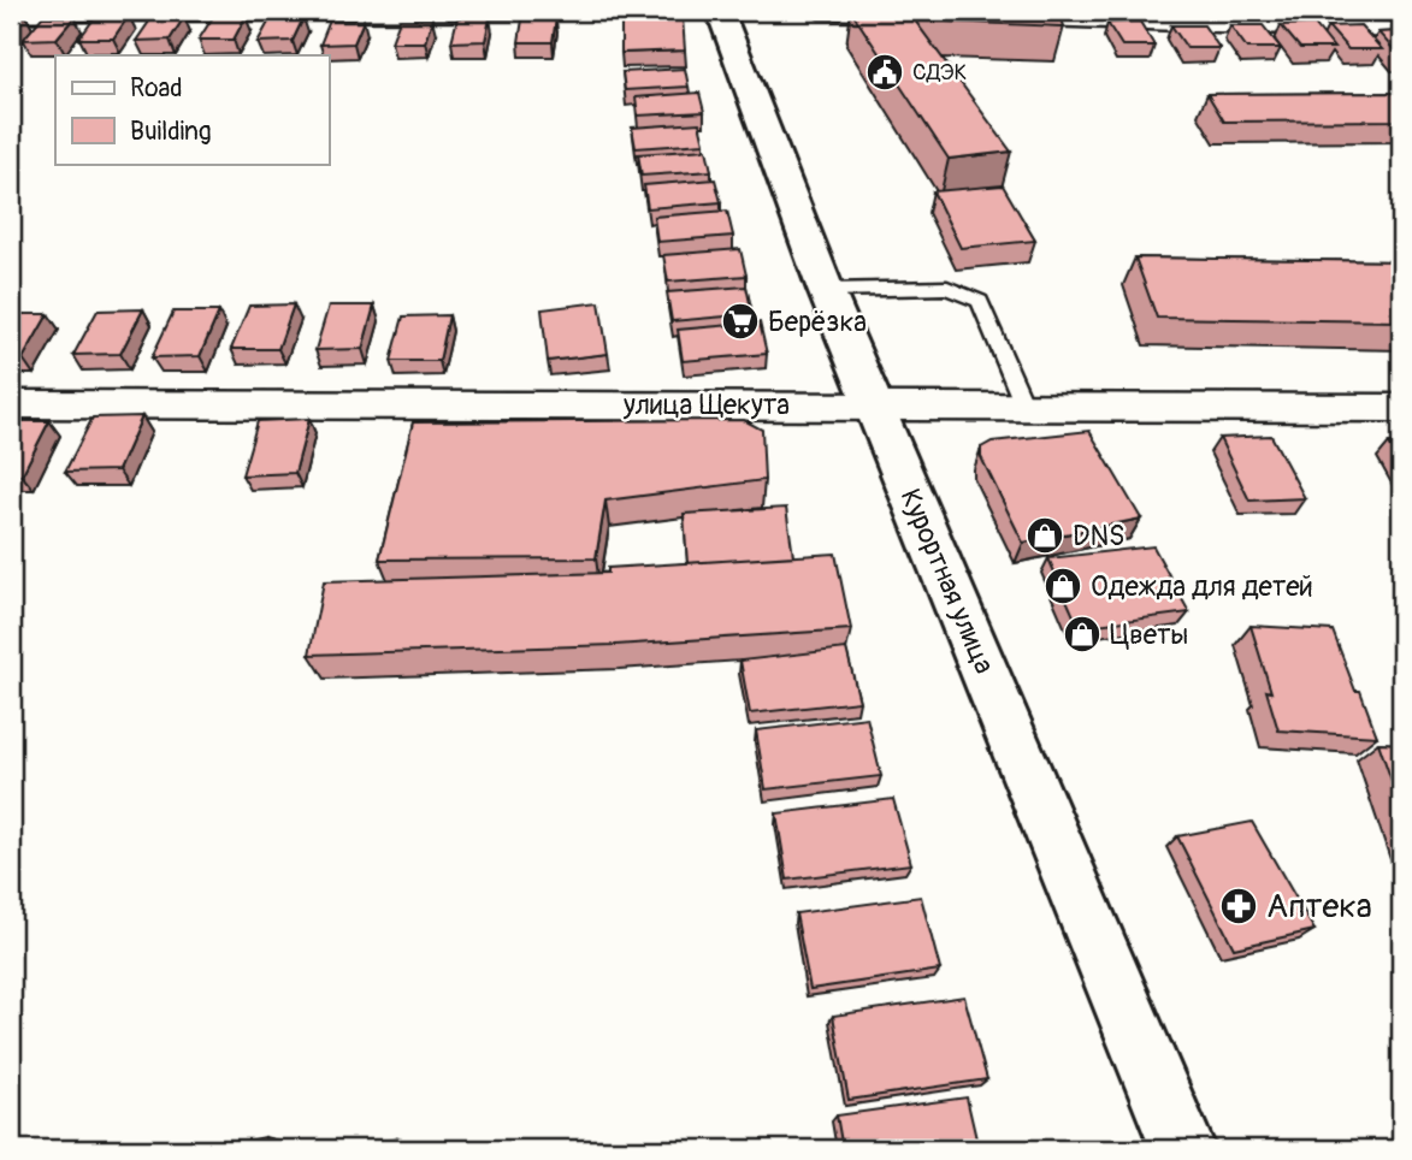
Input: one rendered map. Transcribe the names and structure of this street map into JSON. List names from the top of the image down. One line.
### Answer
{"streets":{"main road":["Курортная улица"],"street":["улица Щекута"]},"crossings":[["улица Щекута","Курортная улица"]],"places":{"public building":["СДЭК"],"supermarket":["Берёзка"],"shop":["DNS","Одежда для детей","Цветы"],"pharmacy":["Аптека"]},"legend":["Road","Building"]}
